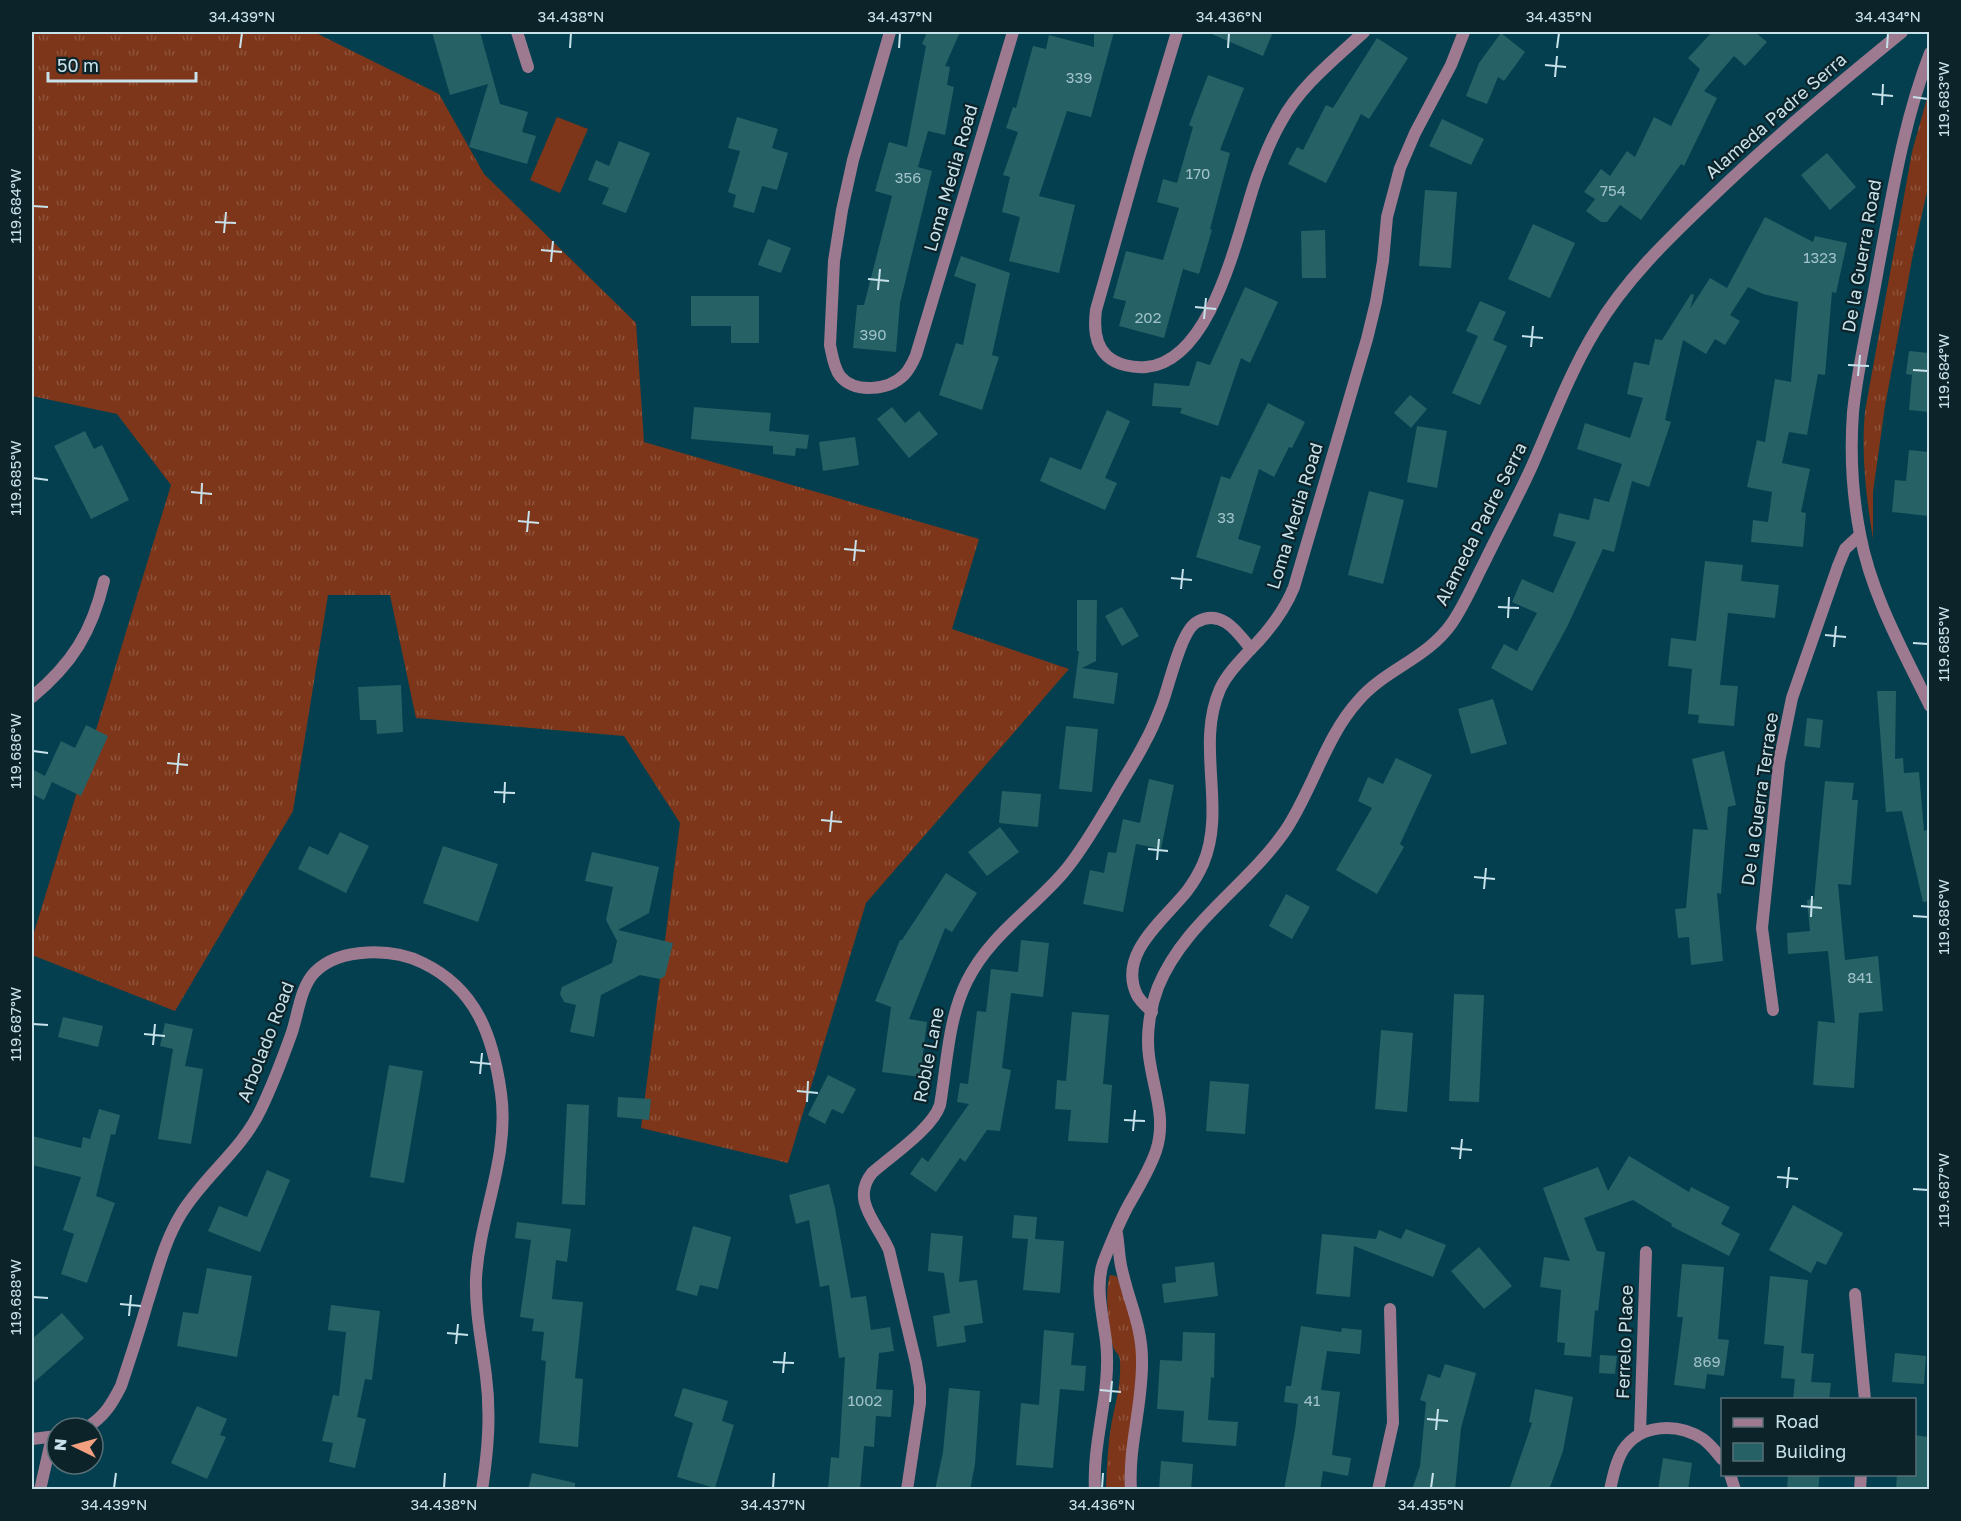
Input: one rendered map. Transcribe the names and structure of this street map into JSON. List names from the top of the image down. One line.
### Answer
{"streets":{"street":["Alameda Padre Serra","Loma Media Road","De la Guerra Road","De la Guerra Terrace","Arbolado Road","Roble Lane","Ferrelo Place"]},"crossings":[["Alameda Padre Serra","Loma Media Road"],["Loma Media Road","Roble Lane"],["De la Guerra Road","De la Guerra Terrace"]],"house_numbers":["339","170","356","754","1323","202","390","33","841","869","1002","41"],"legend":["Road","Building"],"scale_bar":"50 m","north":"left","coordinates":["34.439°N","34.438°N","34.437°N","34.436°N","34.435°N","34.434°N","119.683°W","119.684°W","119.685°W","119.686°W","119.687°W","119.688°W"]}
